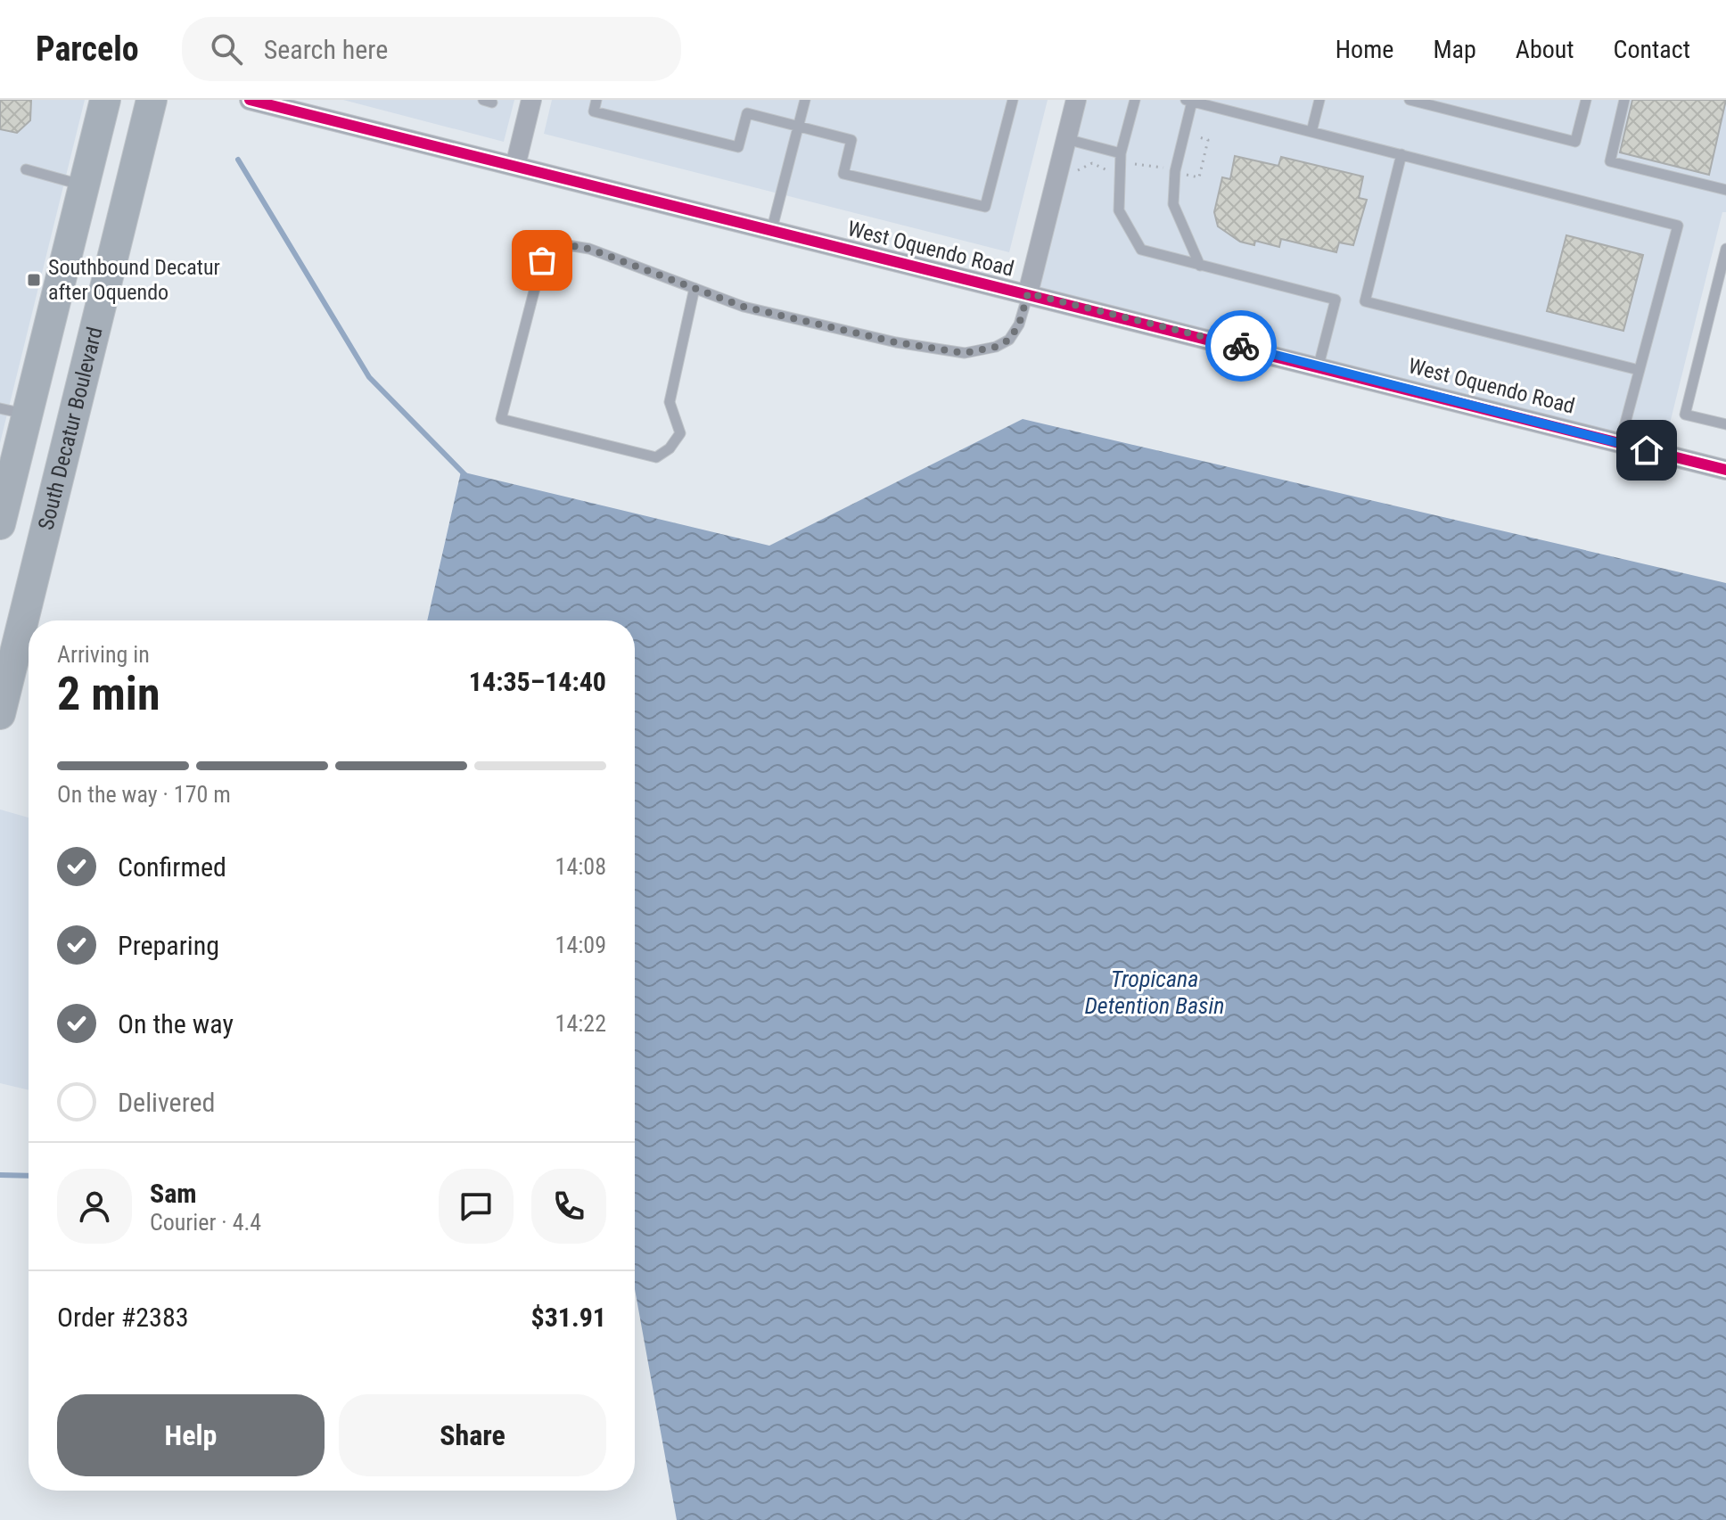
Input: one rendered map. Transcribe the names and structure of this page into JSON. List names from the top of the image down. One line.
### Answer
{"streets":{"main road":["South Decatur Boulevard"],"street":["West Oquendo Road"]},"water":["Tropicana Detention Basin"],"places":{"transit":["Southbound Decatur after Oquendo"]},"page":{"header":"Parcelo","search":"Search here","nav":["Home","Map","About","Contact"],"heading":["2 min","Arriving in","14:35–14:40"],"panel":["Sam","Courier · 4.4","Order #2383","$31.91"],"bar":"On the way · 170 m","list":[["Confirmed","14:08"],["Preparing","14:09"],["On the way","14:22"],"Delivered"],"buttons":["Help","Share"]}}
